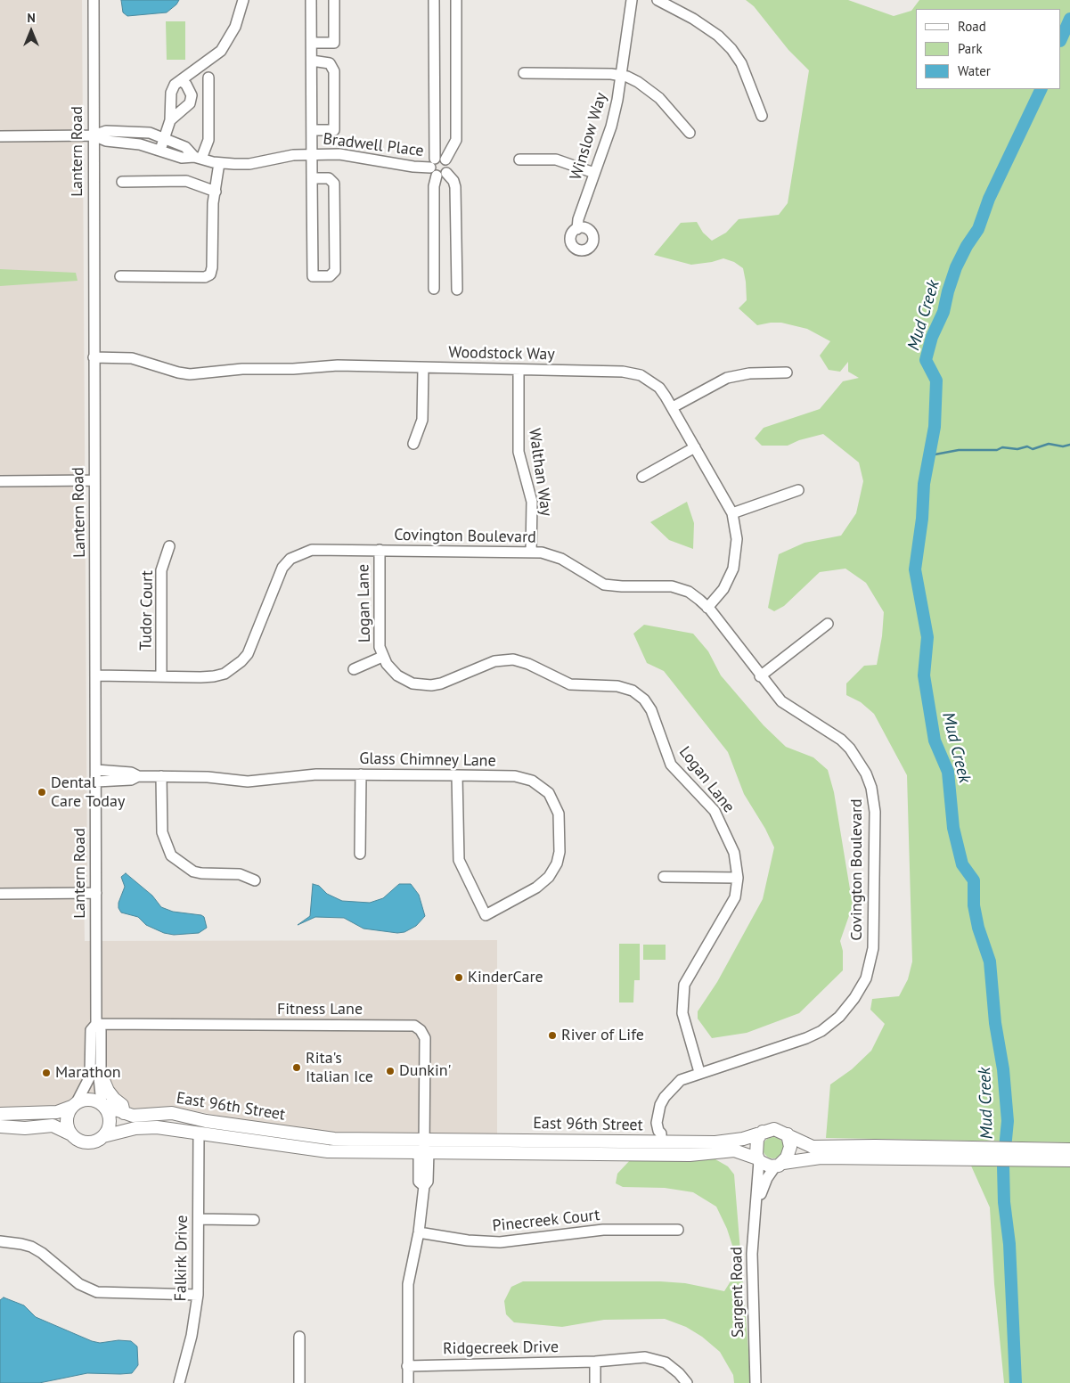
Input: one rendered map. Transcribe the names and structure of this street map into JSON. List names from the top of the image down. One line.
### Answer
{"streets":{"main road":["East 96th Street"],"street":["Winslow Way","Bradwell Place","Lantern Road","Woodstock Way","Walthan Way","Covington Boulevard","Logan Lane","Tudor Court","Glass Chimney Lane","Fitness Lane","Pinecreek Court","Falkirk Drive","Sargent Road","Ridgecreek Drive"]},"crossings":[["Bradwell Place","Lantern Road"],["Lantern Road","Woodstock Way"],["Lantern Road","Covington Boulevard"],["Lantern Road","Glass Chimney Lane"],["Lantern Road","Fitness Lane"],["Lantern Road","East 96th Street"],["Woodstock Way","Walthan Way"],["Woodstock Way","Covington Boulevard"],["Walthan Way","Covington Boulevard"],["Covington Boulevard","Logan Lane"],["Covington Boulevard","Tudor Court"],["Covington Boulevard","East 96th Street"],["Fitness Lane","East 96th Street"],["Fitness Lane","Pinecreek Court"],["Fitness Lane","Ridgecreek Drive"],["East 96th Street","Falkirk Drive"],["East 96th Street","Sargent Road"]],"water":["Mud Creek"],"places":["Dental Care Today","KinderCare","River of Life","Rita's Italian Ice","Dunkin'","Marathon"],"legend":["Road","Park","Water"],"north":"top"}
